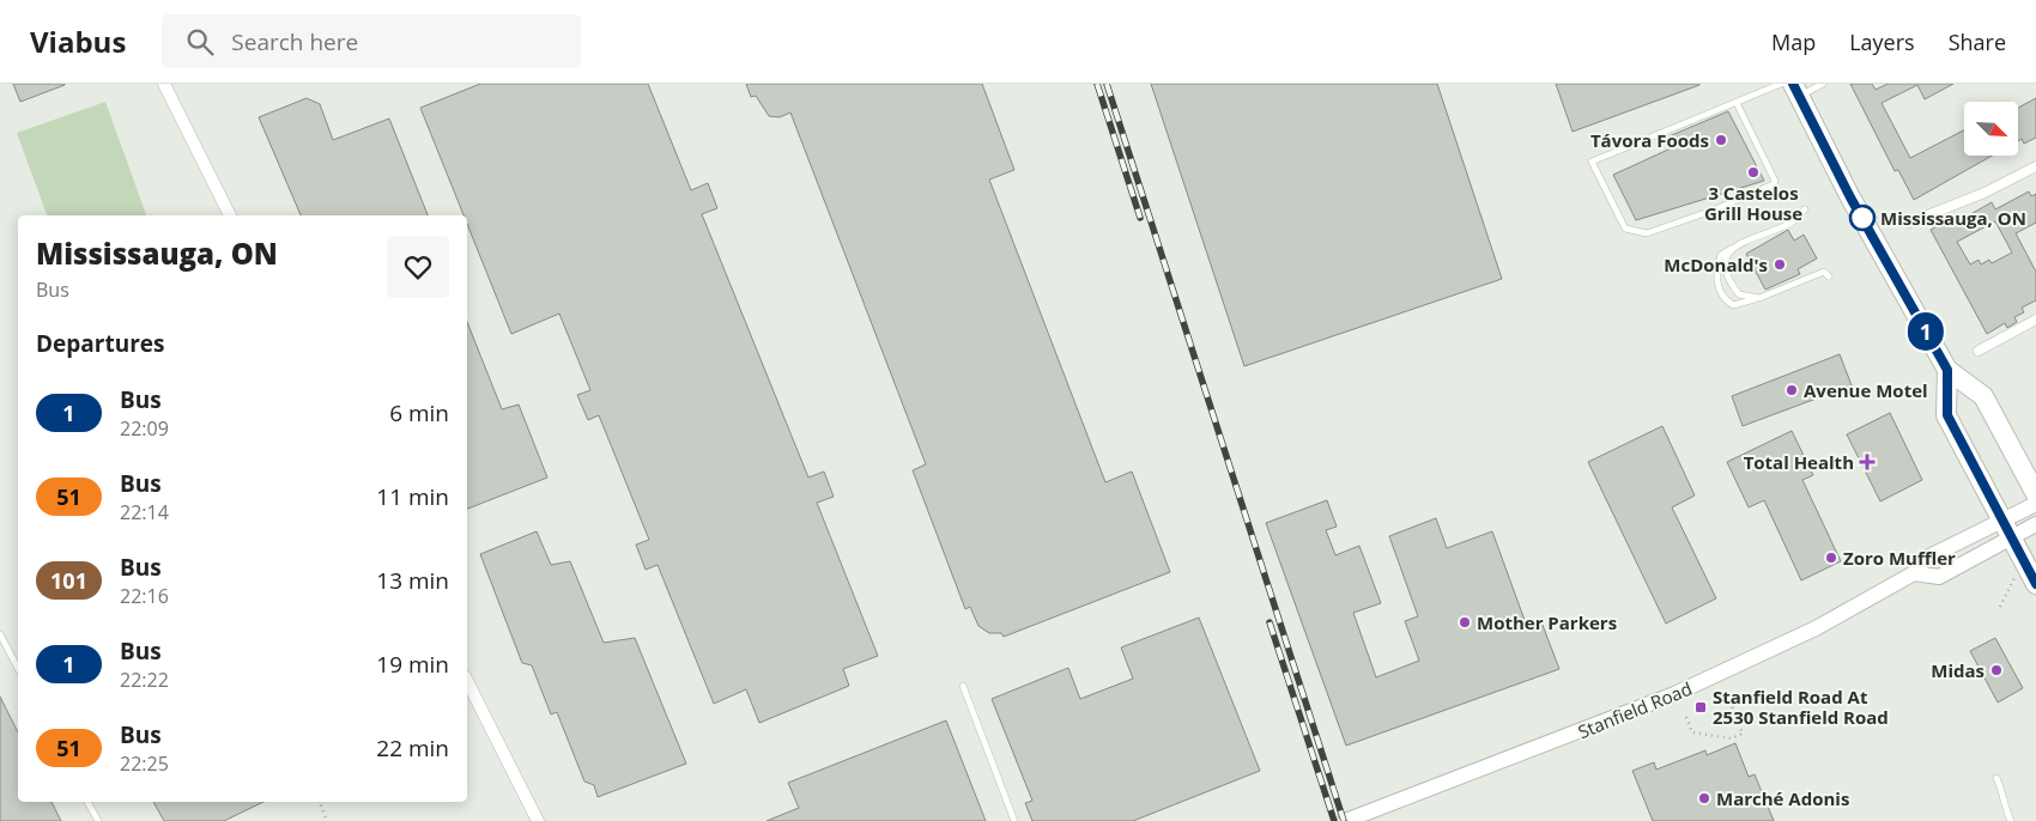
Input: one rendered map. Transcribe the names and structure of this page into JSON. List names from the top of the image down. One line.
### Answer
{"streets":{"street":["Stanfield Road"]},"places":{"other":["Távora Foods","3 Castelos Grill House","Mississauga, ON","McDonald's","Avenue Motel","Zoro Muffler","Mother Parkers","Midas","Marché Adonis"],"health":["Total Health"],"transit":["Stanfield Road At 2530 Stanfield Road"]},"lines":["bus line 1"],"north":"bottom right","page":{"header":"Viabus","search":"Search here","nav":["Map","Layers","Share"],"on_map":"1","heading":[["Mississauga, ON","Bus"],"Departures"],"list":[{"mark":"1","name":"Bus","note":"22:09","value":"6 min"},{"mark":"51","name":"Bus","note":"22:14","value":"11 min"},{"mark":"101","name":"Bus","note":"22:16","value":"13 min"},{"mark":"1","name":"Bus","note":"22:22","value":"19 min"},{"mark":"51","name":"Bus","note":"22:25","value":"22 min"}]}}
